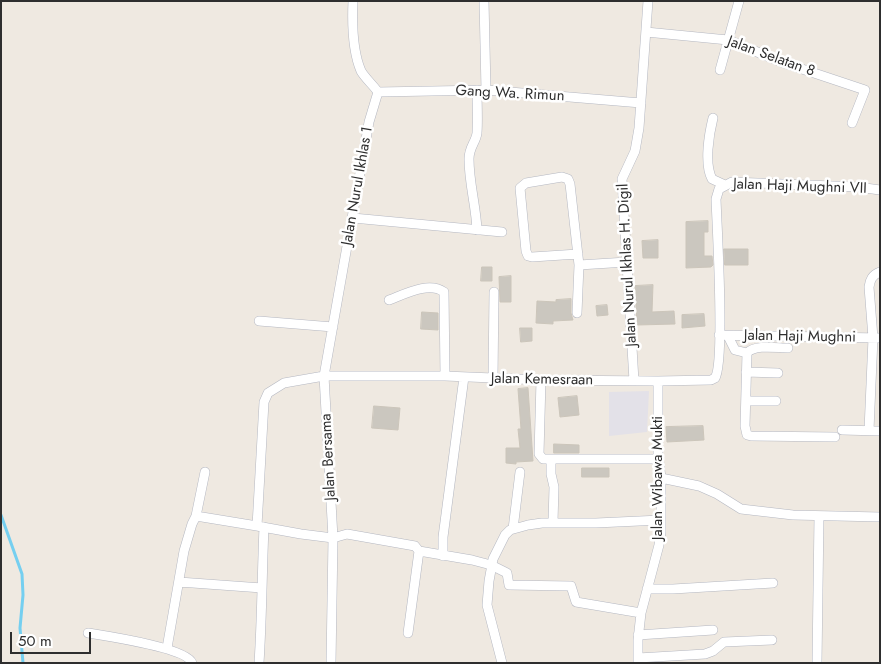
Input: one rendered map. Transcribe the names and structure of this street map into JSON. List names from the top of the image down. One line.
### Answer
{"streets":{"street":["Jalan Selatan 8","Gang Wa. Rimun","Jalan Nurul Ikhlas 1","Jalan Haji Mughni VII","Jalan Nurul Ikhlas H. Digil","Jalan Haji Mughni","Jalan Kemesraan","Jalan Bersama","Jalan Wibawa Mukti"]},"crossings":[["Jalan Selatan 8","Jalan Nurul Ikhlas H. Digil"],["Gang Wa. Rimun","Jalan Nurul Ikhlas 1"],["Gang Wa. Rimun","Jalan Nurul Ikhlas H. Digil"],["Jalan Nurul Ikhlas 1","Jalan Kemesraan"],["Jalan Nurul Ikhlas 1","Jalan Bersama"],["Jalan Haji Mughni VII","Jalan Haji Mughni"],["Jalan Haji Mughni VII","Jalan Kemesraan"],["Jalan Nurul Ikhlas H. Digil","Jalan Kemesraan"],["Jalan Haji Mughni","Jalan Kemesraan"],["Jalan Kemesraan","Jalan Bersama"],["Jalan Kemesraan","Jalan Wibawa Mukti"]],"scale_bar":"50 m"}
